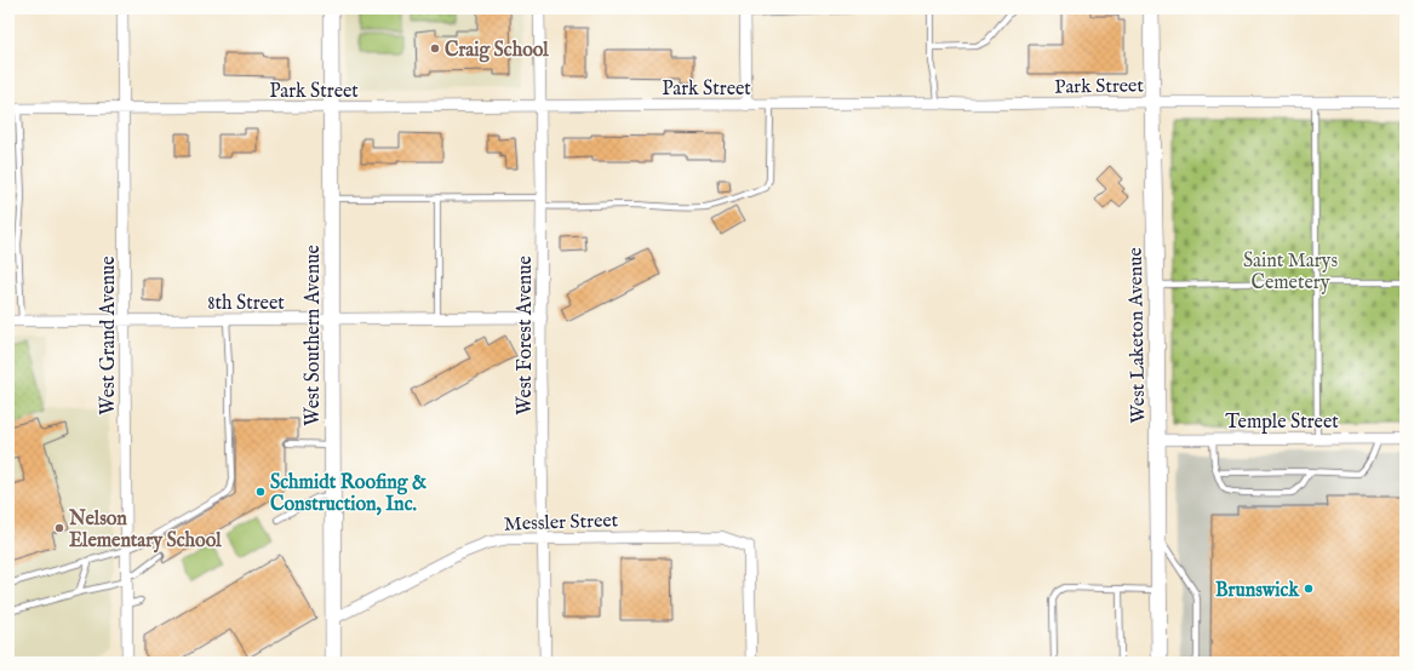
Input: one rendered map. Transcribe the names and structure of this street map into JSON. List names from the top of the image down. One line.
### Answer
{"streets":{"street":["Park Street","8th Street","West Grand Avenue","West Southern Avenue","West Forest Avenue","West Laketon Avenue","Temple Street","Messler Street"]},"crossings":[["Park Street","West Grand Avenue"],["Park Street","West Southern Avenue"],["Park Street","West Forest Avenue"],["Park Street","West Laketon Avenue"],["8th Street","West Grand Avenue"],["8th Street","West Southern Avenue"],["8th Street","West Forest Avenue"],["West Southern Avenue","Messler Street"],["West Forest Avenue","Messler Street"],["West Laketon Avenue","Temple Street"]],"parks":["Saint Marys Cemetery"],"places":["Craig School","Schmidt Roofing & Construction, Inc.","Nelson Elementary School","Brunswick"]}
